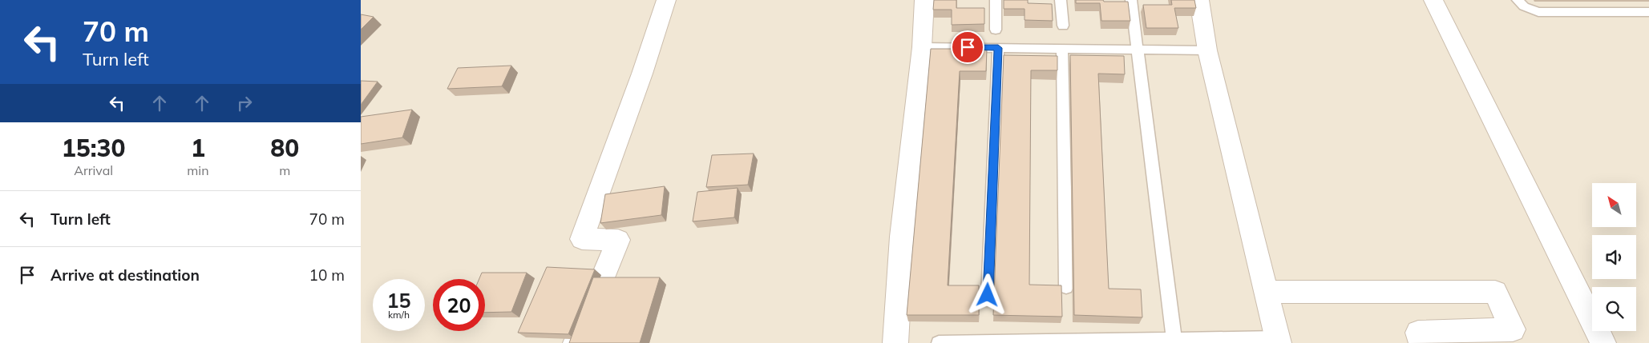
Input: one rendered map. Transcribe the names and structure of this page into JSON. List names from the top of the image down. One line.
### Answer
{"north":"top left","page":{"turn":["70 m","Turn left"],"eta":["15:30","Arrival","1","min","80","m"],"list":[{"name":"Turn left","value":"70 m"},{"name":"Arrive at destination","value":"10 m"}],"speed":"15 km/h","limit":"20"}}
